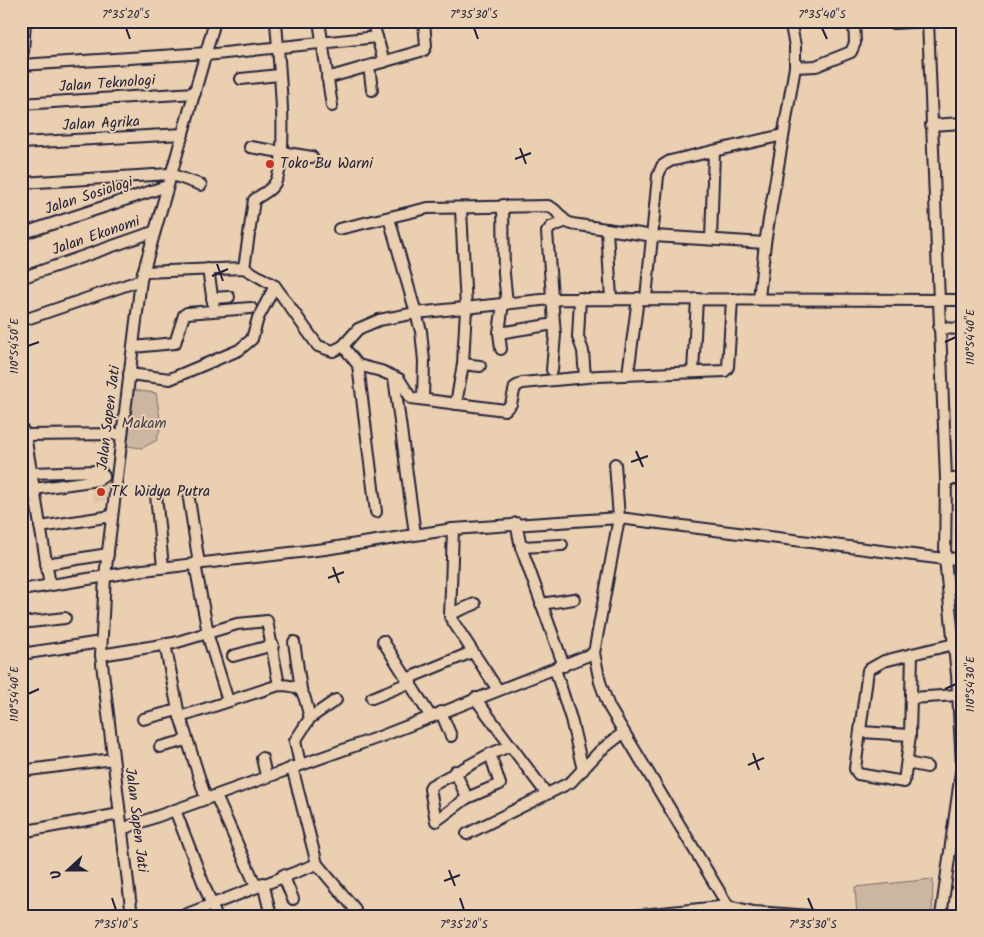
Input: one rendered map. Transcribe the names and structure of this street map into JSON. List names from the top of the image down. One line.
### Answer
{"streets":{"street":["Jalan Teknologi","Jalan Agrika","Jalan Sosiologi","Jalan Ekonomi","Jalan Sapen Jati"]},"crossings":[["Jalan Teknologi","Jalan Sapen Jati"],["Jalan Agrika","Jalan Sapen Jati"],["Jalan Sosiologi","Jalan Sapen Jati"],["Jalan Ekonomi","Jalan Sapen Jati"]],"parks":["Makam"],"places":["Toko Bu Warni","TK Widya Putra"],"north":"left","coordinates":["7°35'20\"S","7°35'30\"S","7°35'40\"S","110°54'40\"E","110°54'50\"E","110°54'30\"E","7°35'10\"S"]}
